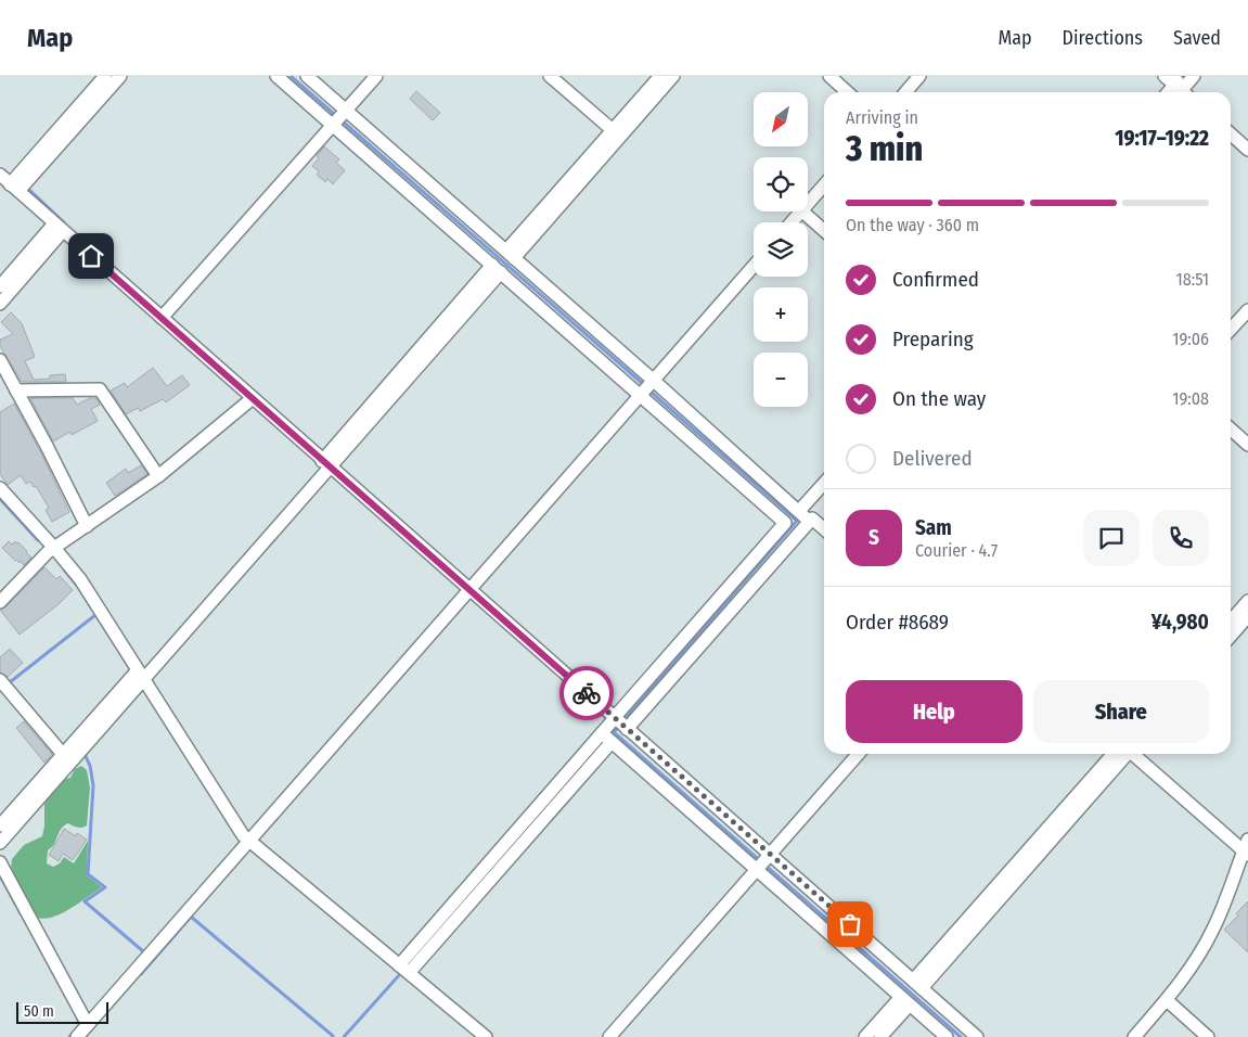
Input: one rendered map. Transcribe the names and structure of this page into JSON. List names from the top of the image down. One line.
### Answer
{"scale_bar":"50 m","north":"bottom left","page":{"header":"Map","nav":["Map","Directions","Saved"],"map_buttons":["+","−"],"heading":["3 min","Arriving in","19:17–19:22"],"panel":["Sam","Courier · 4.7","Order #8689","¥4,980"],"bar":"On the way · 360 m","list":[["Confirmed","18:51"],["Preparing","19:06"],["On the way","19:08"],"Delivered"],"round":"S","buttons":["Help","Share"],"scale":"50 m"}}
